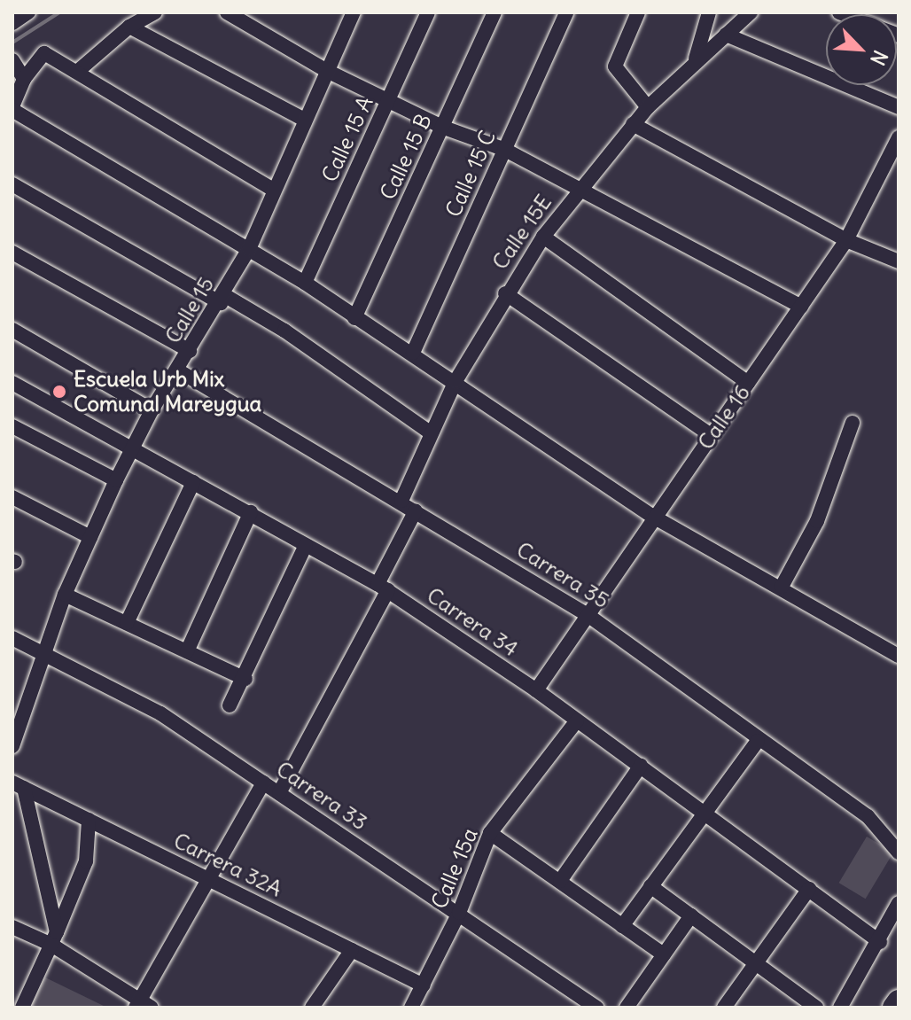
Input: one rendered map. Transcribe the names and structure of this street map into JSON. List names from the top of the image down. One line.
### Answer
{"streets":{"street":["Calle 15 A","Calle 15 B","Calle 15 C","Calle 15E","Calle 15","Calle 16","Carrera 35","Carrera 34","Carrera 33","Carrera 32A","Calle 15a"]},"crossings":[["Calle 15E","Carrera 35"],["Calle 15","Carrera 35"],["Calle 15","Carrera 34"],["Calle 15","Carrera 33"],["Calle 16","Carrera 35"],["Calle 16","Carrera 34"],["Carrera 34","Calle 15a"],["Carrera 33","Calle 15a"],["Carrera 32A","Calle 15a"]],"places":["Escuela Urb Mix Comunal Mareygua"],"north":"bottom right"}
